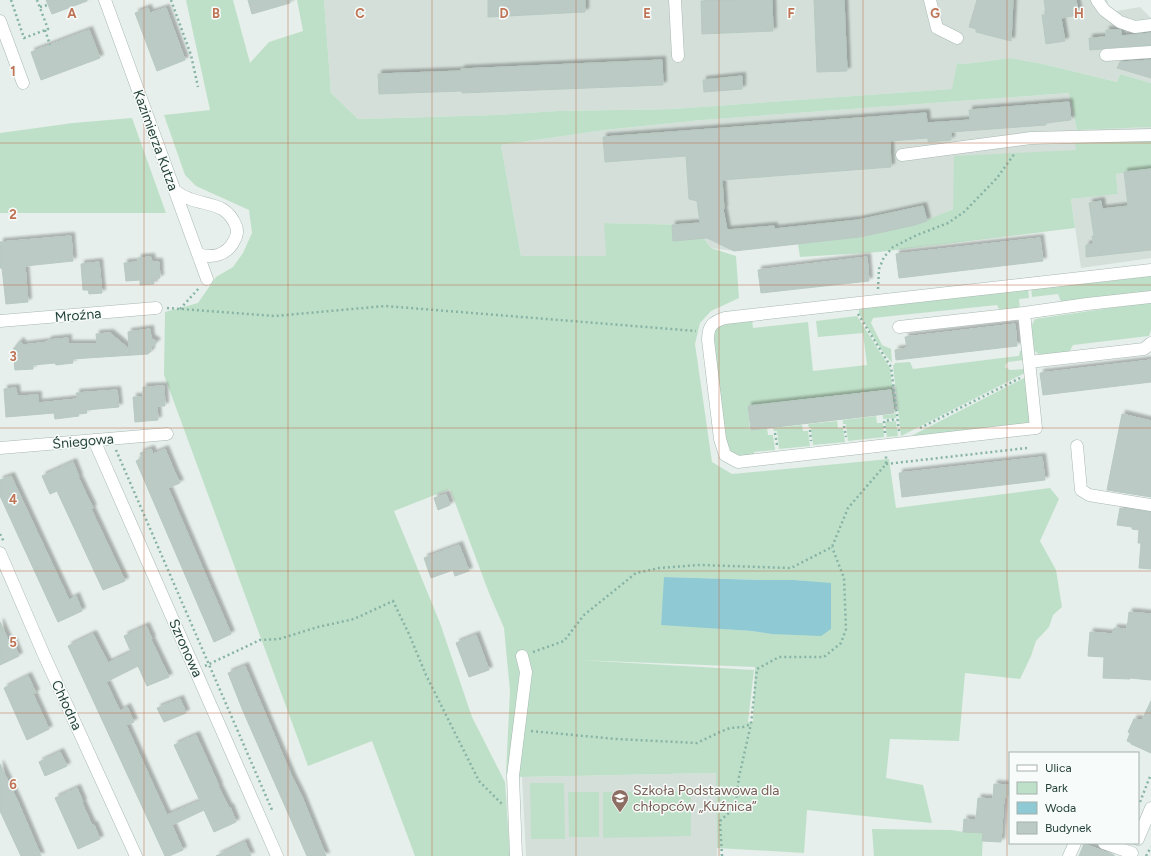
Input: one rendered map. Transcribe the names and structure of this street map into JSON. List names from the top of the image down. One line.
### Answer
{"streets":{"street":["Kazimierza Kutza","Mroźna","Śniegowa","Szronowa","Chłodna"]},"crossings":[["Śniegowa","Szronowa"]],"places":{"school or university":["Szkoła Podstawowa dla chłopców „Kuźnica”"]},"legend":["Ulica","Park","Woda","Budynek"],"grid":{"columns":["A","B","C","D","E","F","G","H"],"rows":["1","2","3","4","5","6"]}}
